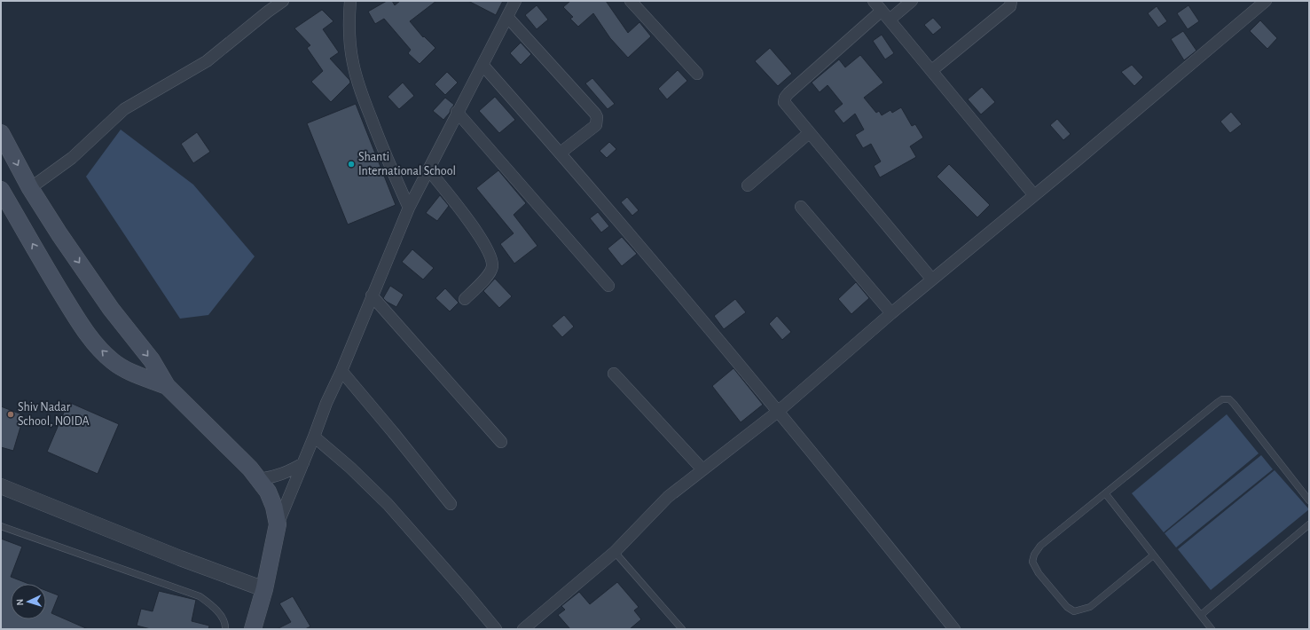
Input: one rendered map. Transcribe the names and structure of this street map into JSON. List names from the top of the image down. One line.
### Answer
{"places":["Shanti International School","Shiv Nadar School, NOIDA"],"north":"left"}
